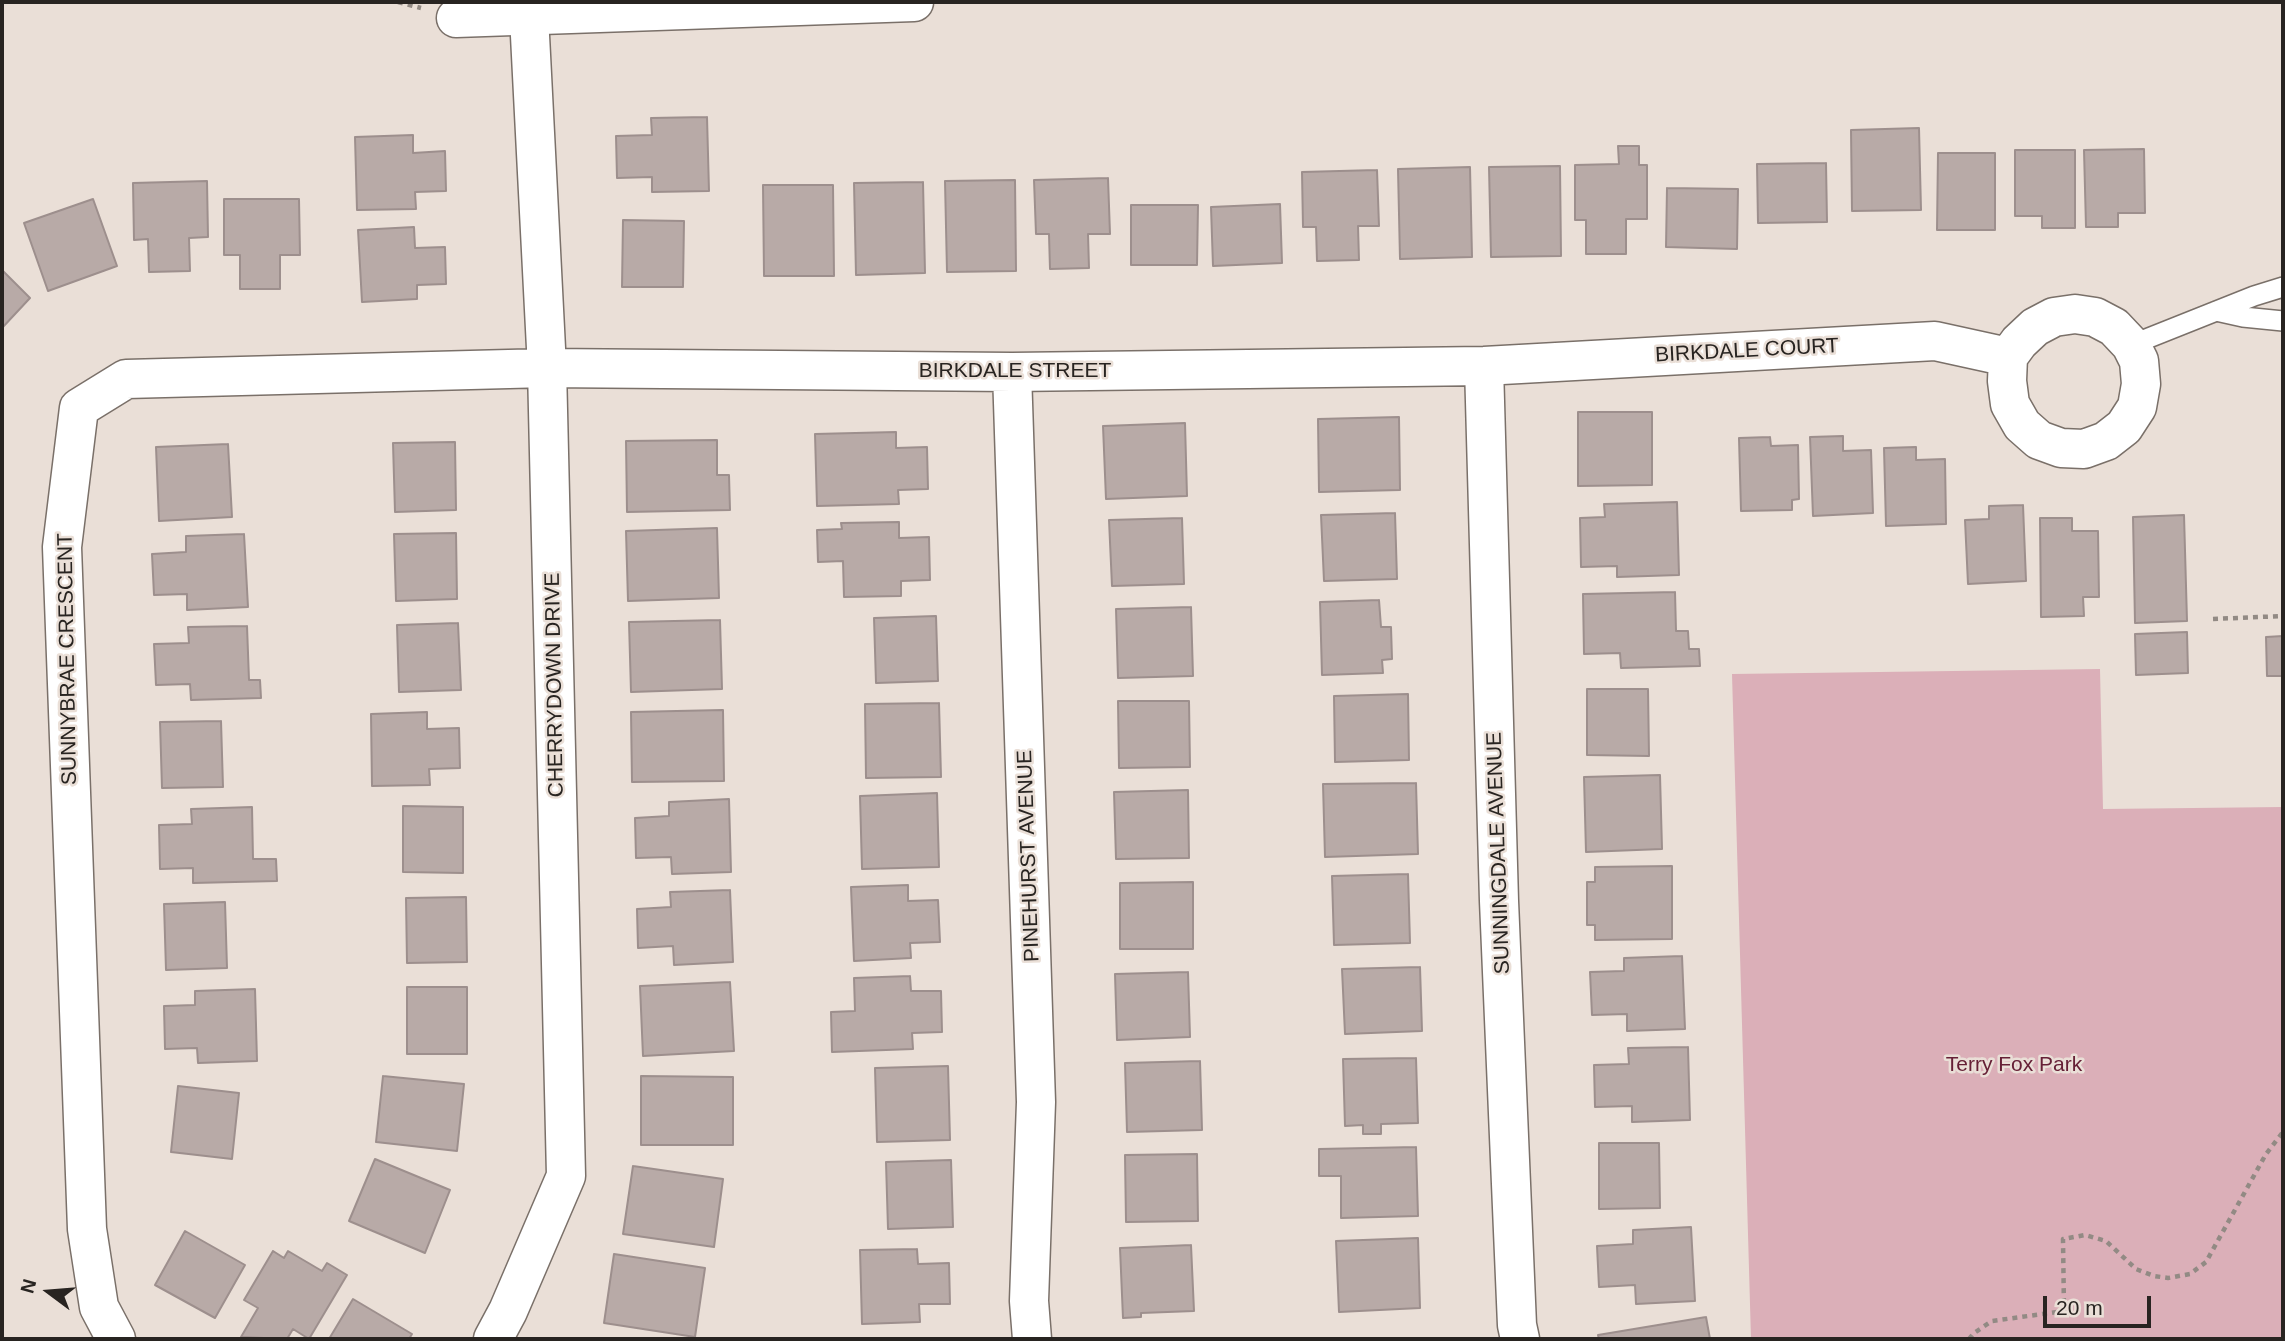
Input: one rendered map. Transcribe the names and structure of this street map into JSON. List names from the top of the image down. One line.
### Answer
{"streets":{"street":["BIRKDALE COURT","BIRKDALE STREET","SUNNYBRAE CRESCENT","CHERRYDOWN DRIVE","SUNNINGDALE AVENUE","PINEHURST AVENUE"]},"crossings":[["BIRKDALE COURT","BIRKDALE STREET"],["BIRKDALE COURT","SUNNINGDALE AVENUE"],["BIRKDALE STREET","SUNNYBRAE CRESCENT"],["BIRKDALE STREET","CHERRYDOWN DRIVE"],["BIRKDALE STREET","SUNNINGDALE AVENUE"],["BIRKDALE STREET","PINEHURST AVENUE"],["SUNNYBRAE CRESCENT","CHERRYDOWN DRIVE"]],"parks":["Terry Fox Park"],"scale_bar":"20 m","north":"left"}
